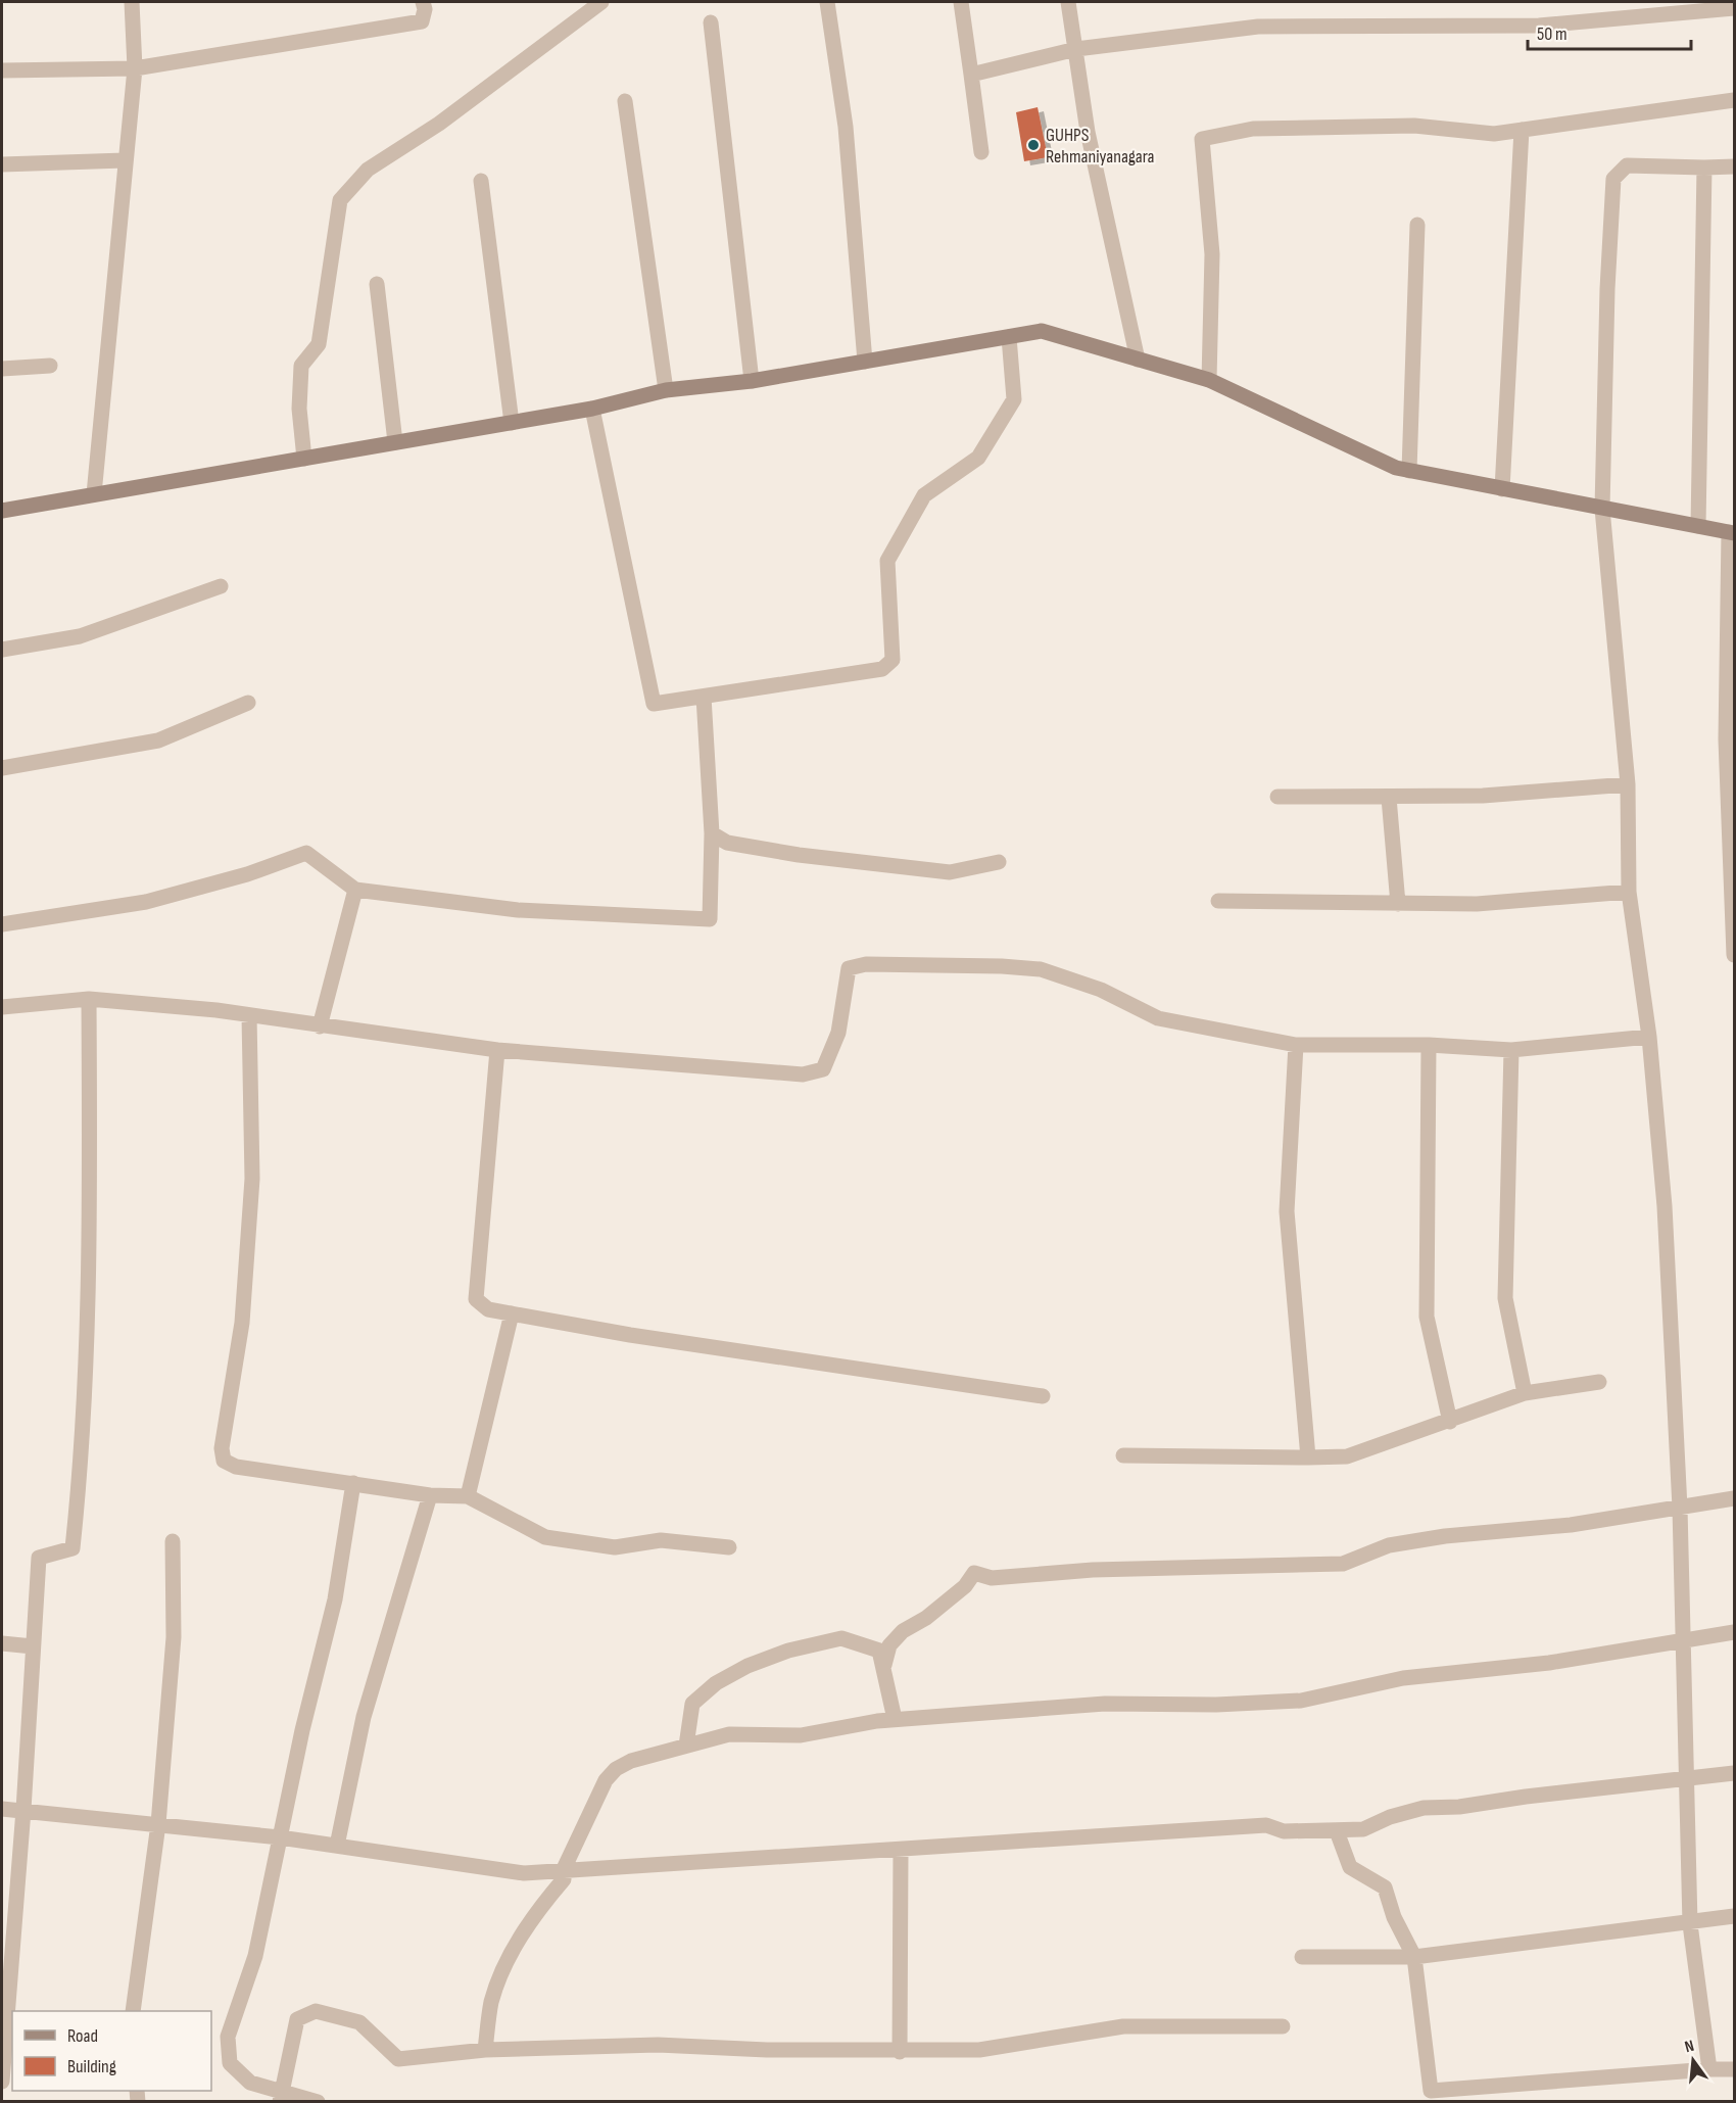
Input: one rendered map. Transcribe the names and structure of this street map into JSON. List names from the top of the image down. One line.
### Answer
{"places":["GUHPS Rehmaniyanagara"],"legend":["Road","Building"],"scale_bar":"50 m","north":"top"}
